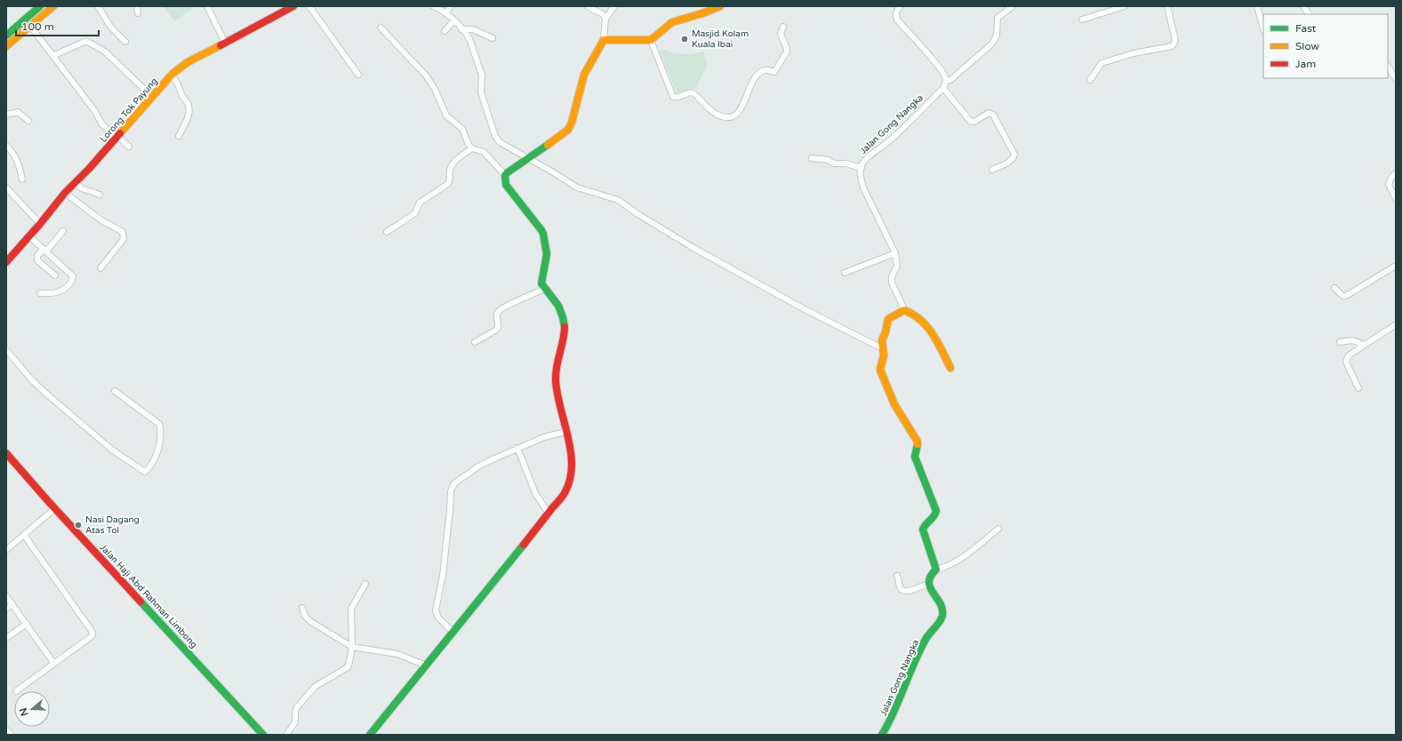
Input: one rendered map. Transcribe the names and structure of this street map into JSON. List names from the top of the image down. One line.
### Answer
{"streets":{"main road":["Lorong Tok Payung","Jalan Gong Nangka","Jalan Haji Abd Rahman Limbong"]},"places":["Masjid Kolam Kuala Ibai","Nasi Dagang Atas Tol"],"legend":["Fast","Slow","Jam"],"scale_bar":"100 m","north":"left"}
